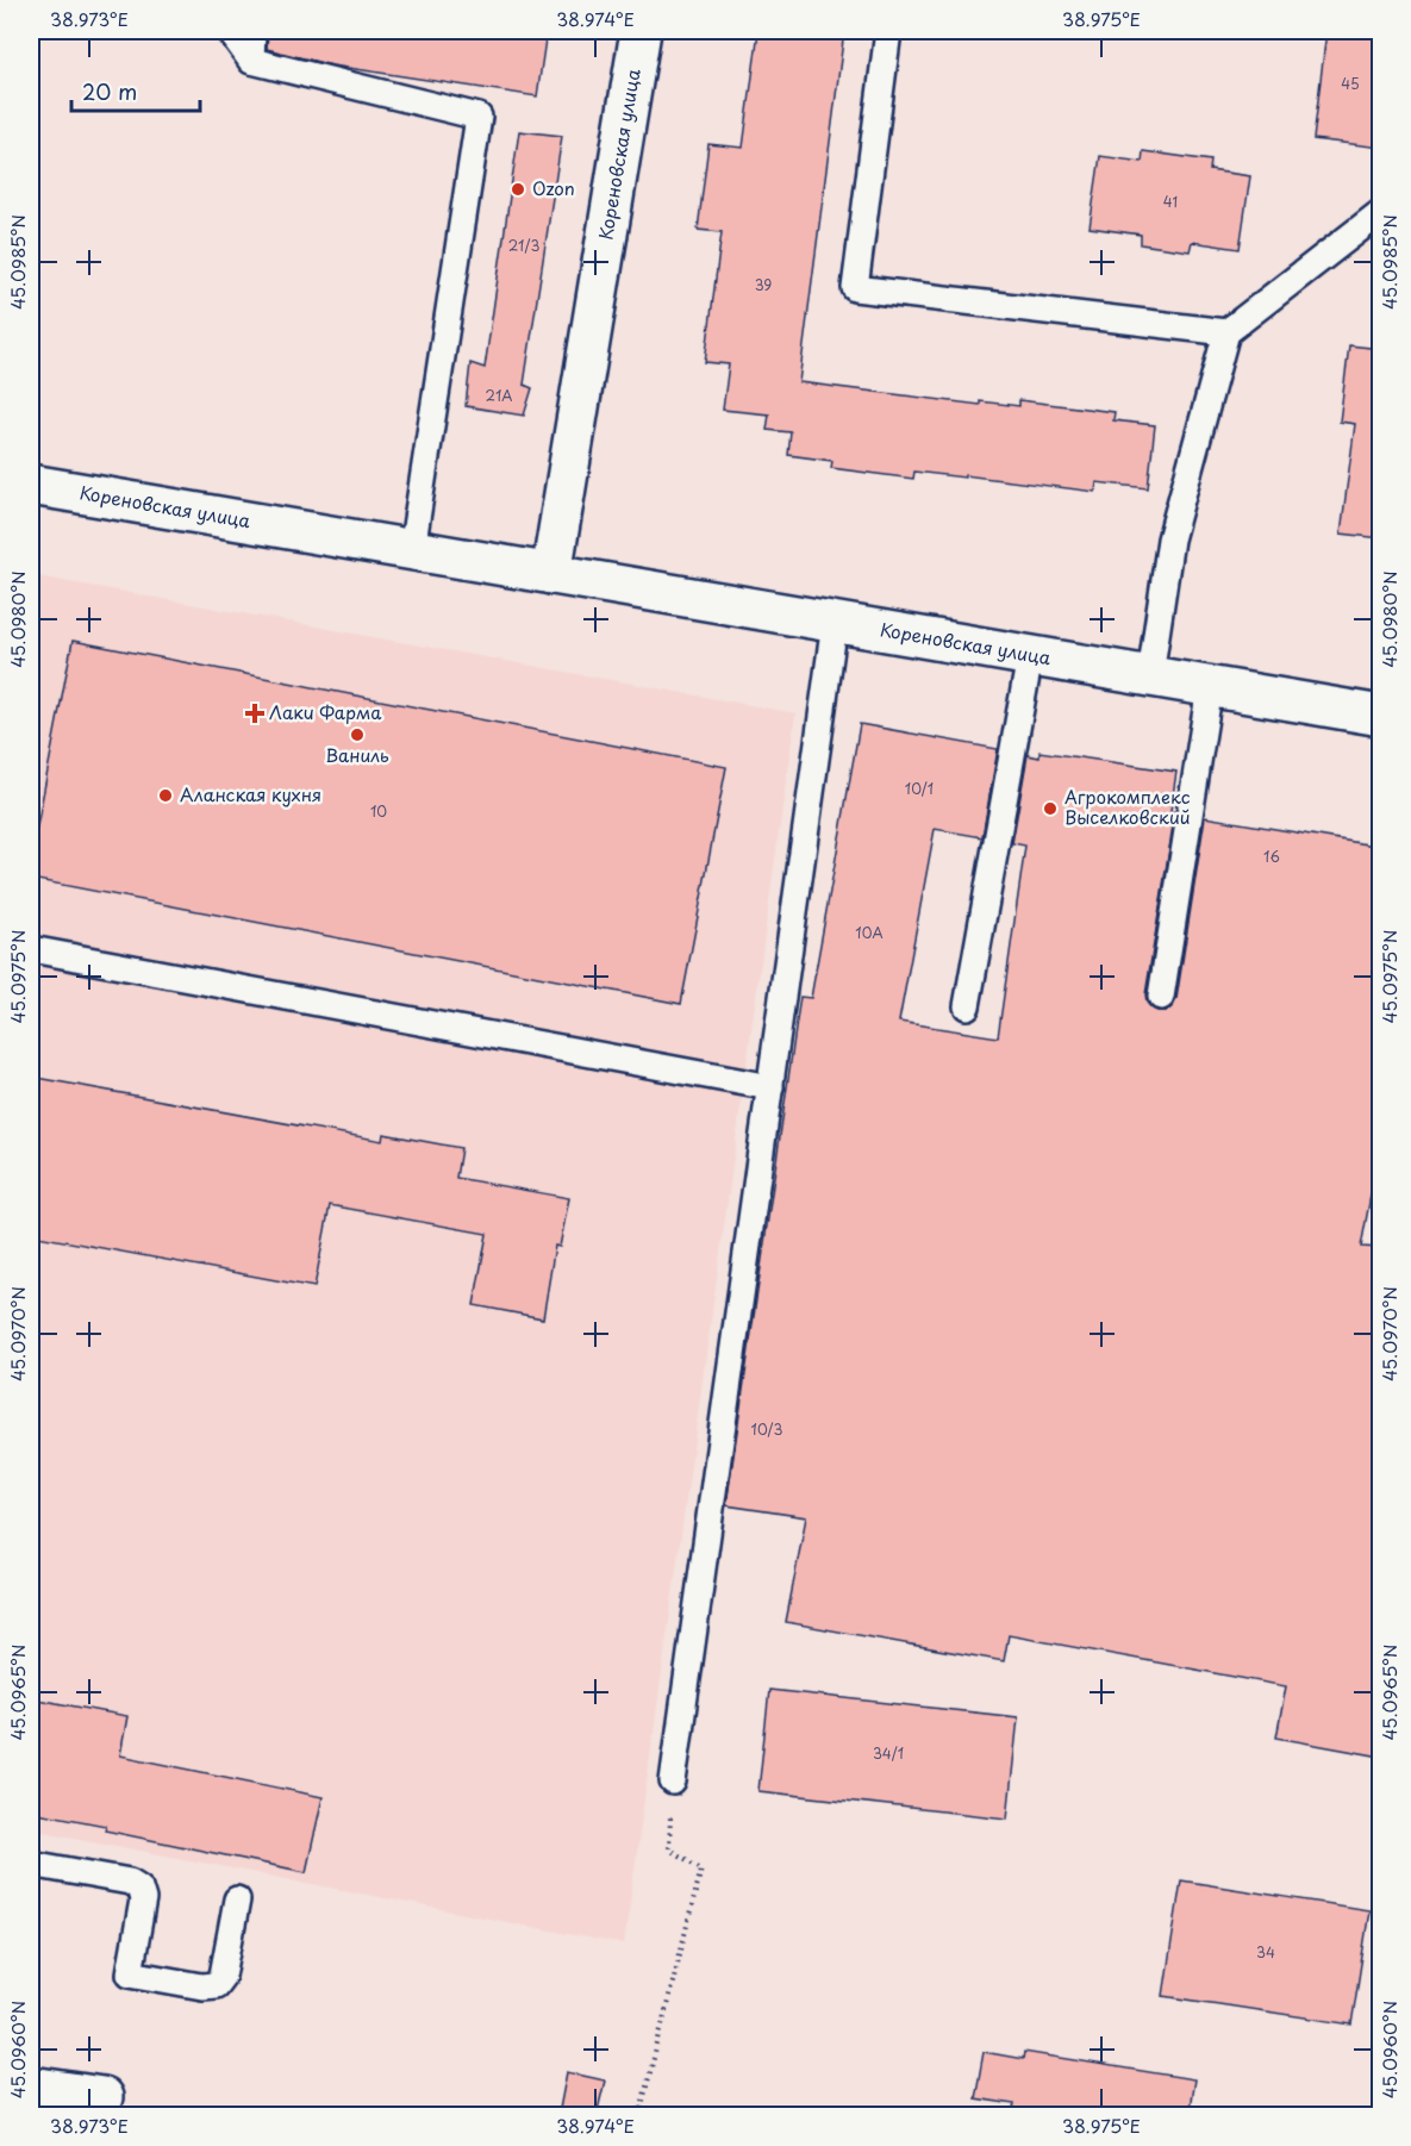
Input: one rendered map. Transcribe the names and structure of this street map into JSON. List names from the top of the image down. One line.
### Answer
{"streets":{"street":["Кореновская улица"]},"places":{"other":["Ozon","Ваниль","Аланская кухня","Агрокомплекс Выселковский"],"health":["Лаки Фарма"]},"house_numbers":["45","41","21/3","39","21А","10/1","10","16","10А","10/3","34/1","34"],"scale_bar":"20 m","coordinates":["38.973°E","38.974°E","38.975°E","45.0985°N","45.0980°N","45.0975°N","45.0970°N","45.0965°N","45.0960°N"]}
